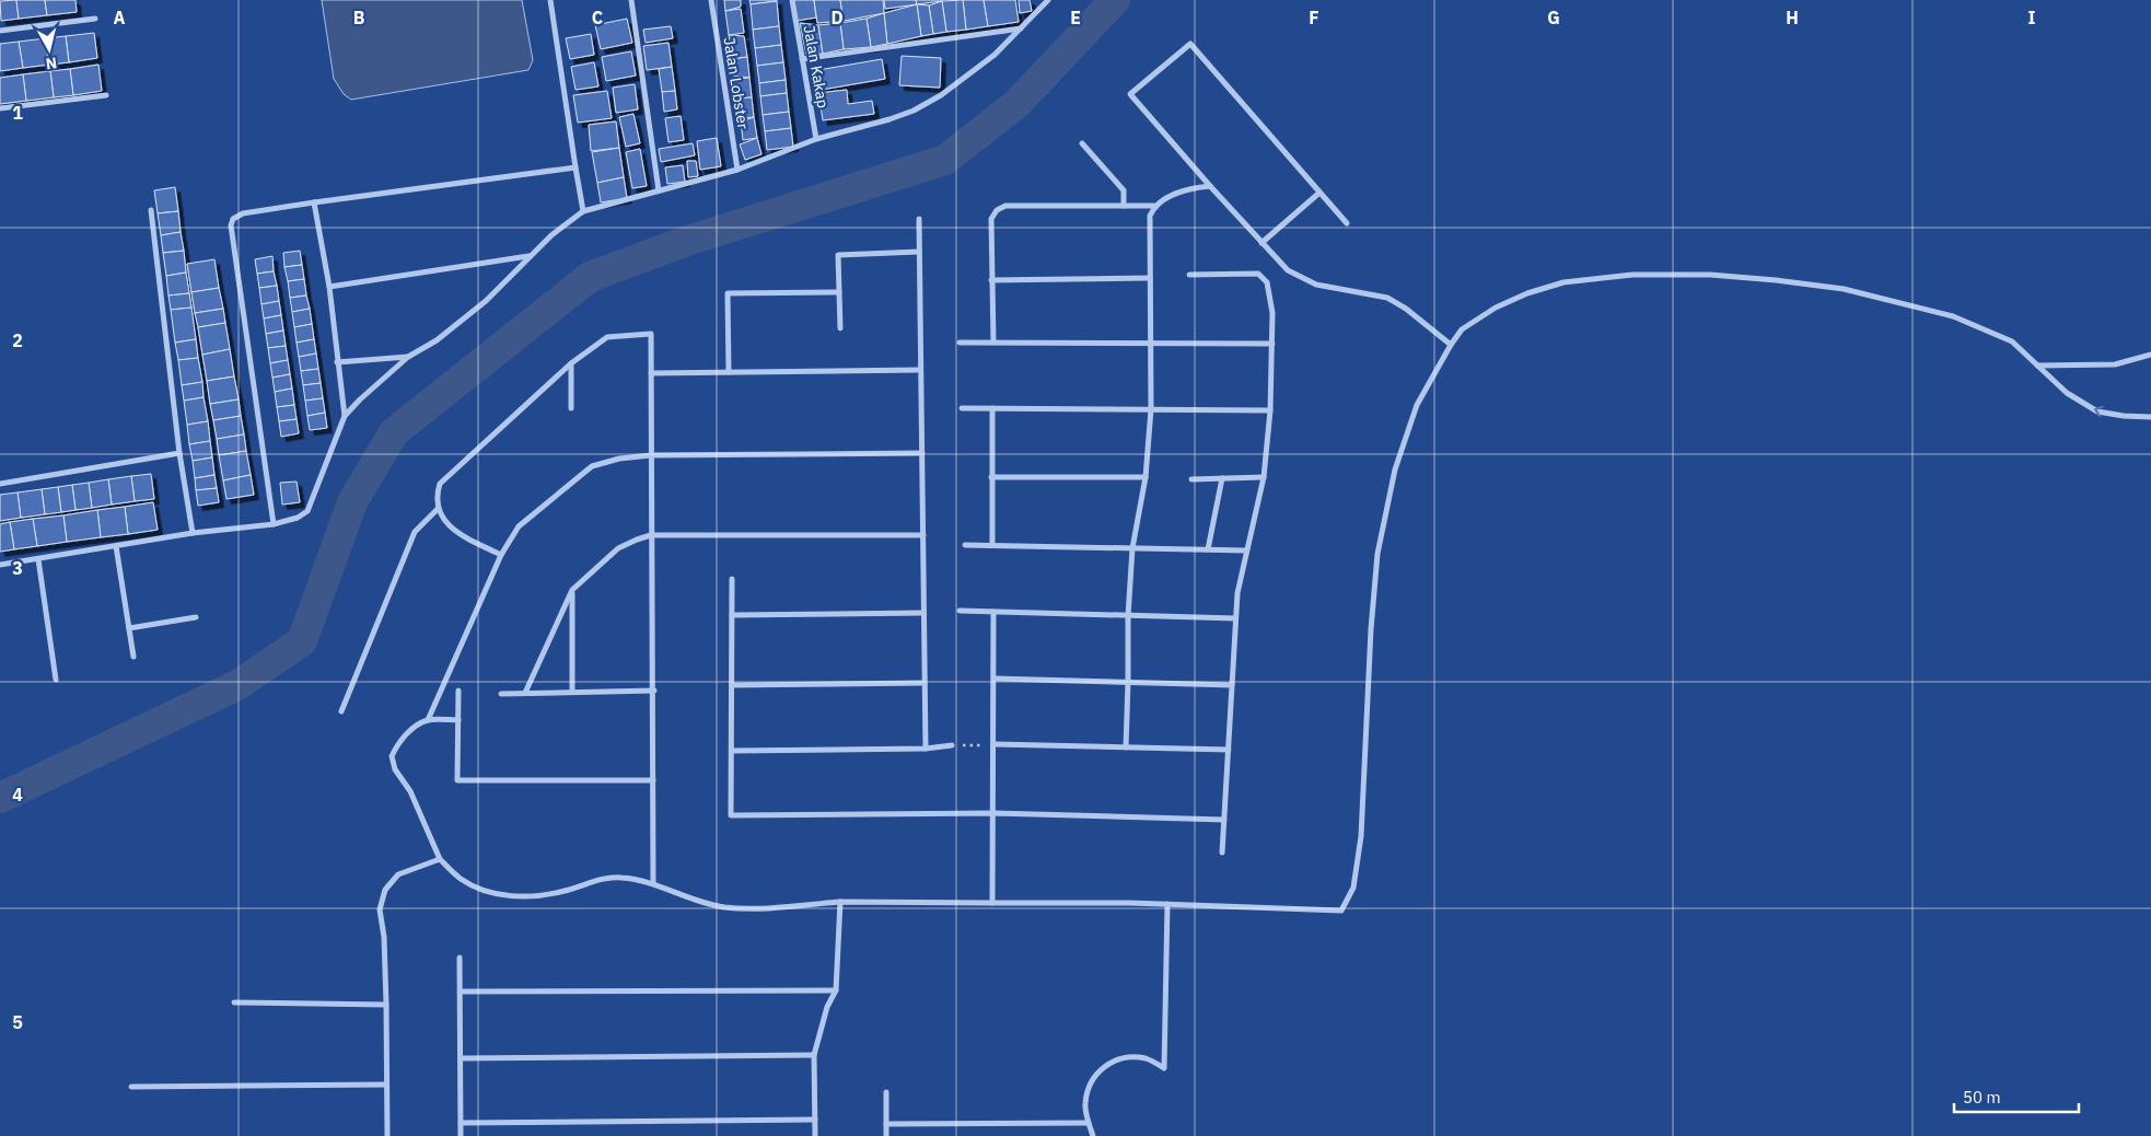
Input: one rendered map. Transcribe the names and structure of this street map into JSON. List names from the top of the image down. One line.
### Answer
{"streets":{"street":["Jalan Kakap","Jalan Lobster"]},"scale_bar":"50 m","north":"bottom","grid":{"columns":["A","B","C","D","E","F","G","H","I"],"rows":["1","2","3","4","5"]}}
